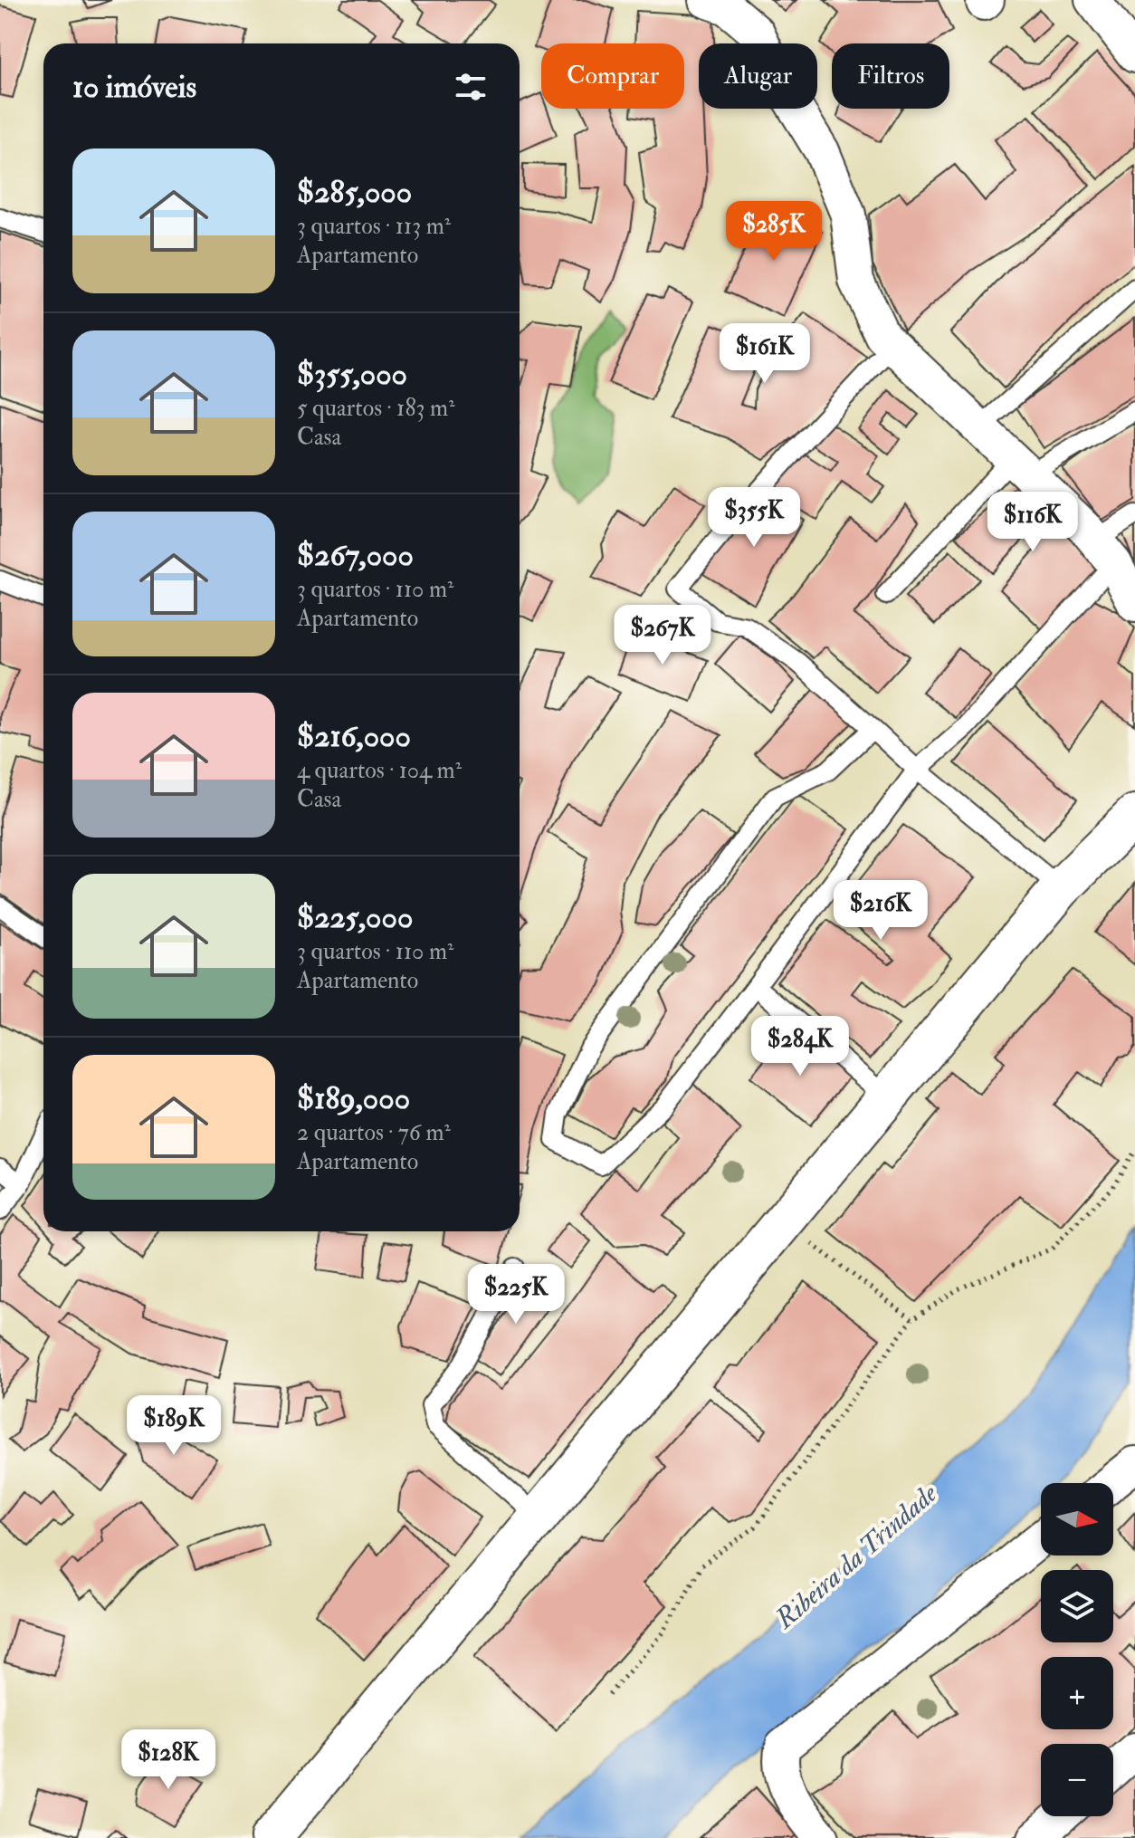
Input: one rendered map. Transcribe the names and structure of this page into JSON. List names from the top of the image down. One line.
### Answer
{"water":["Ribeira da Trindade"],"north":"right","page":{"chip":["Comprar","Alugar","Filtros"],"heading":"10 imóveis","list":[{"name":"$285,000","note":"3 quartos · 113 m² · Apartamento"},{"name":"$355,000","note":"5 quartos · 183 m² · Casa"},{"name":"$267,000","note":"3 quartos · 110 m² · Apartamento"},{"name":"$216,000","note":"4 quartos · 104 m² · Casa"},{"name":"$225,000","note":"3 quartos · 110 m² · Apartamento"},{"name":"$189,000","note":"2 quartos · 76 m² · Apartamento"}],"price":["$285K","$161K","$355K","$116K","$267K","$216K","$284K","$225K","$189K","$128K"],"map_buttons":["+","−"]}}
